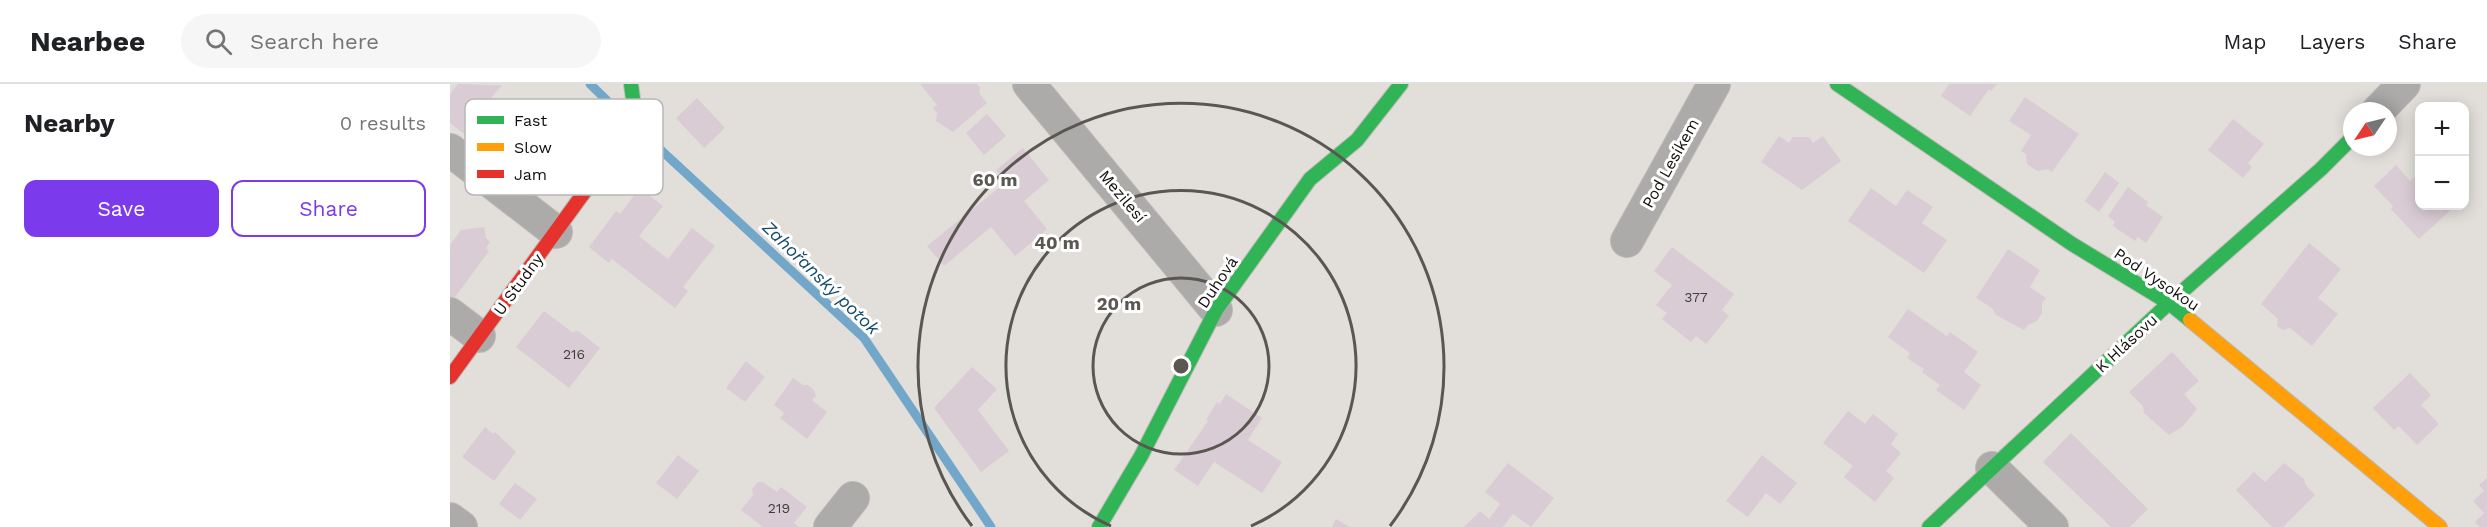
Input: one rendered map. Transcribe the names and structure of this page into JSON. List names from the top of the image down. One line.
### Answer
{"streets":{"street":["Pod Lesíkem","Mezilesí","Pod Vysokou","Duhová","U Studny","K Hlásovu"]},"crossings":[["Mezilesí","Duhová"],["Pod Vysokou","K Hlásovu"]],"water":["Zahořanský potok"],"house_numbers":["377","216","219"],"legend":["Fast","Slow","Jam"],"north":"bottom left","page":{"header":"Nearbee","search":"Search here","nav":["Map","Layers","Share"],"heading":["Nearby","0 results"],"map_buttons":["+","−"],"buttons":["Save","Share"]},"rings":["60 m","40 m","20 m"]}
